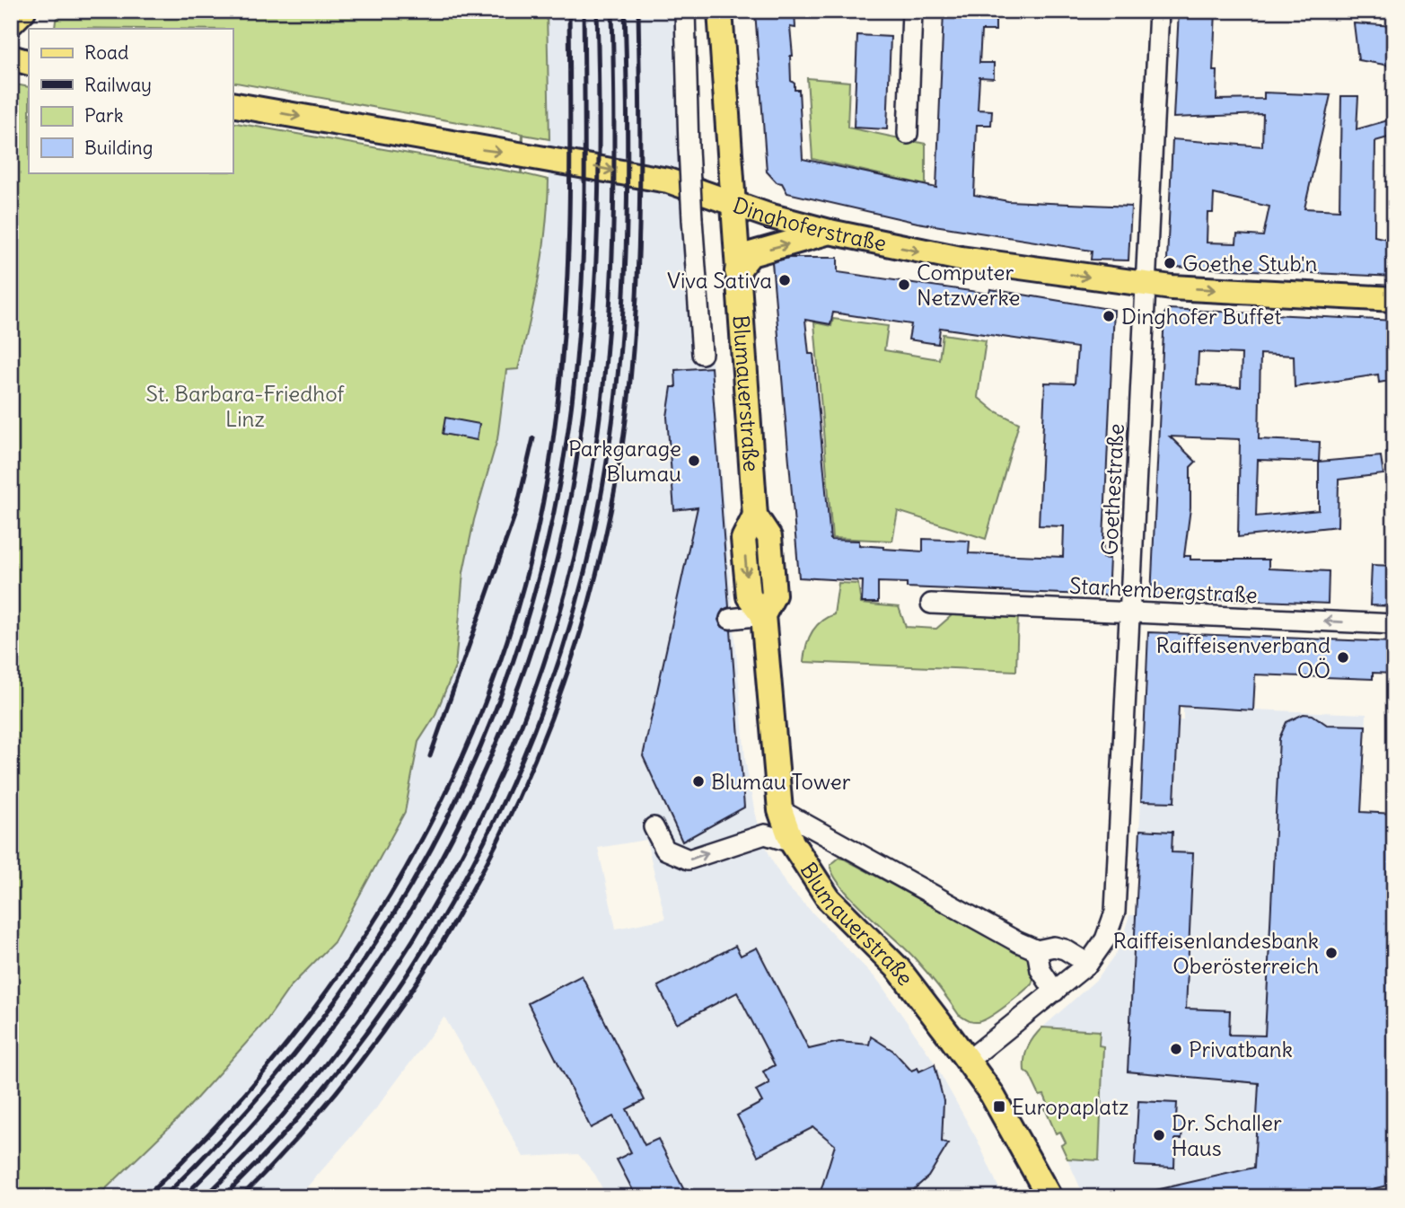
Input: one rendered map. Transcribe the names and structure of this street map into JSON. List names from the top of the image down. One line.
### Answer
{"streets":{"main road":["Dinghoferstraße","Blumauerstraße"],"street":["Goethestraße","Starhembergstraße"]},"crossings":[["Dinghoferstraße","Blumauerstraße"],["Dinghoferstraße","Goethestraße"],["Blumauerstraße","Goethestraße"],["Goethestraße","Starhembergstraße"]],"one_way":["Dinghoferstraße","Starhembergstraße"],"parks":["St. Barbara-Friedhof Linz"],"places":{"other":["Goethe Stub'n","Viva Sativa","Computer Netzwerke","Dinghofer Buffet","Parkgarage Blumau","Raiffeisenverband OÖ","Blumau Tower","Raiffeisenlandesbank Oberösterreich","Privatbank","Dr. Schaller Haus"],"transit":["Europaplatz"]},"legend":["Road","Railway","Park","Building"]}
